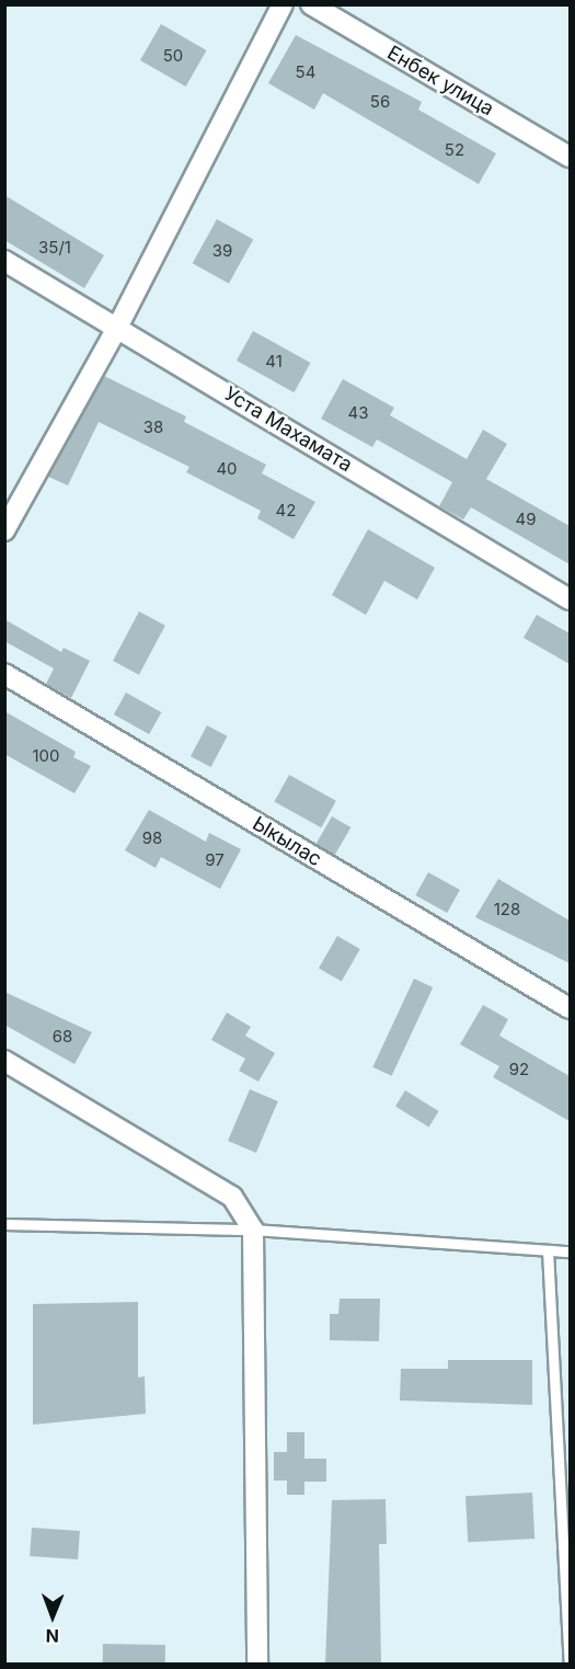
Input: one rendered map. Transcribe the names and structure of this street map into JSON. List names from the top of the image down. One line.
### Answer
{"streets":{"street":["Енбек улица","Уста Махамата","Ыкылас"]},"house_numbers":["50","54","56","52","35/1","39","41","43","38","40","42","49","100","98","97","128","68","92"],"north":"bottom"}
